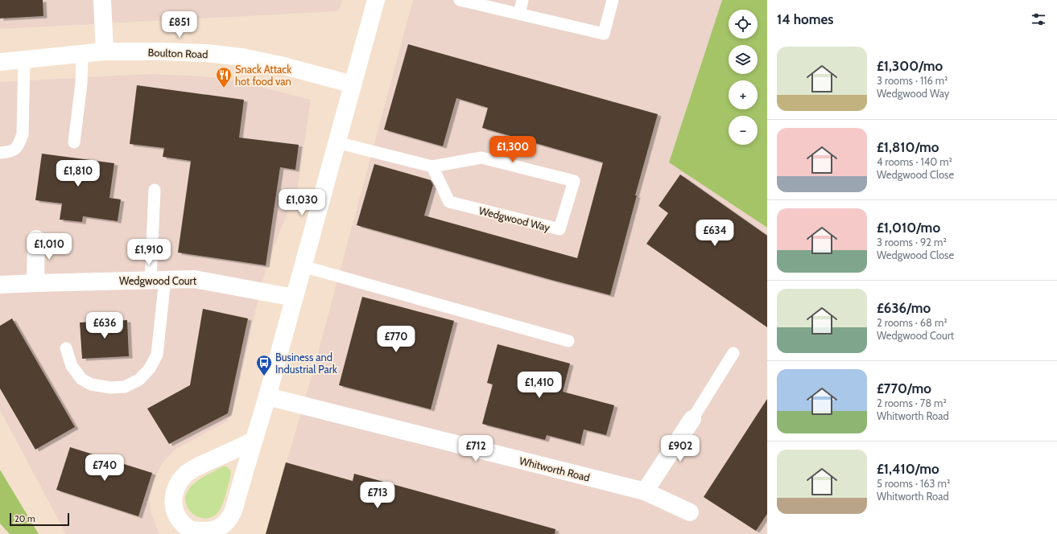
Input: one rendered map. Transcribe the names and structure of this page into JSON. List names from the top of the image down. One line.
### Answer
{"streets":{"street":["Boulton Road","Wedgwood Court","Whitworth Road"],"lane":["Wedgwood Way"]},"places":{"restaurant":["Snack Attack hot food van"],"bus stop":["Business and Industrial Park"]},"scale_bar":"20 m","page":{"heading":"14 homes","map_buttons":["+","−"],"price":["£851","£1,300","£1,810","£1,030","£634","£1,010","£1,910","£636","£770","£1,410","£712","£902","£740","£713"],"list":[{"name":"£1,300/mo","note":"3 rooms · 116 m² · Wedgwood Way"},{"name":"£1,810/mo","note":"4 rooms · 140 m² · Wedgwood Close"},{"name":"£1,010/mo","note":"3 rooms · 92 m² · Wedgwood Close"},{"name":"£636/mo","note":"2 rooms · 68 m² · Wedgwood Court"},{"name":"£770/mo","note":"2 rooms · 78 m² · Whitworth Road"},{"name":"£1,410/mo","note":"5 rooms · 163 m² · Whitworth Road"}],"scale":"20 m"}}
